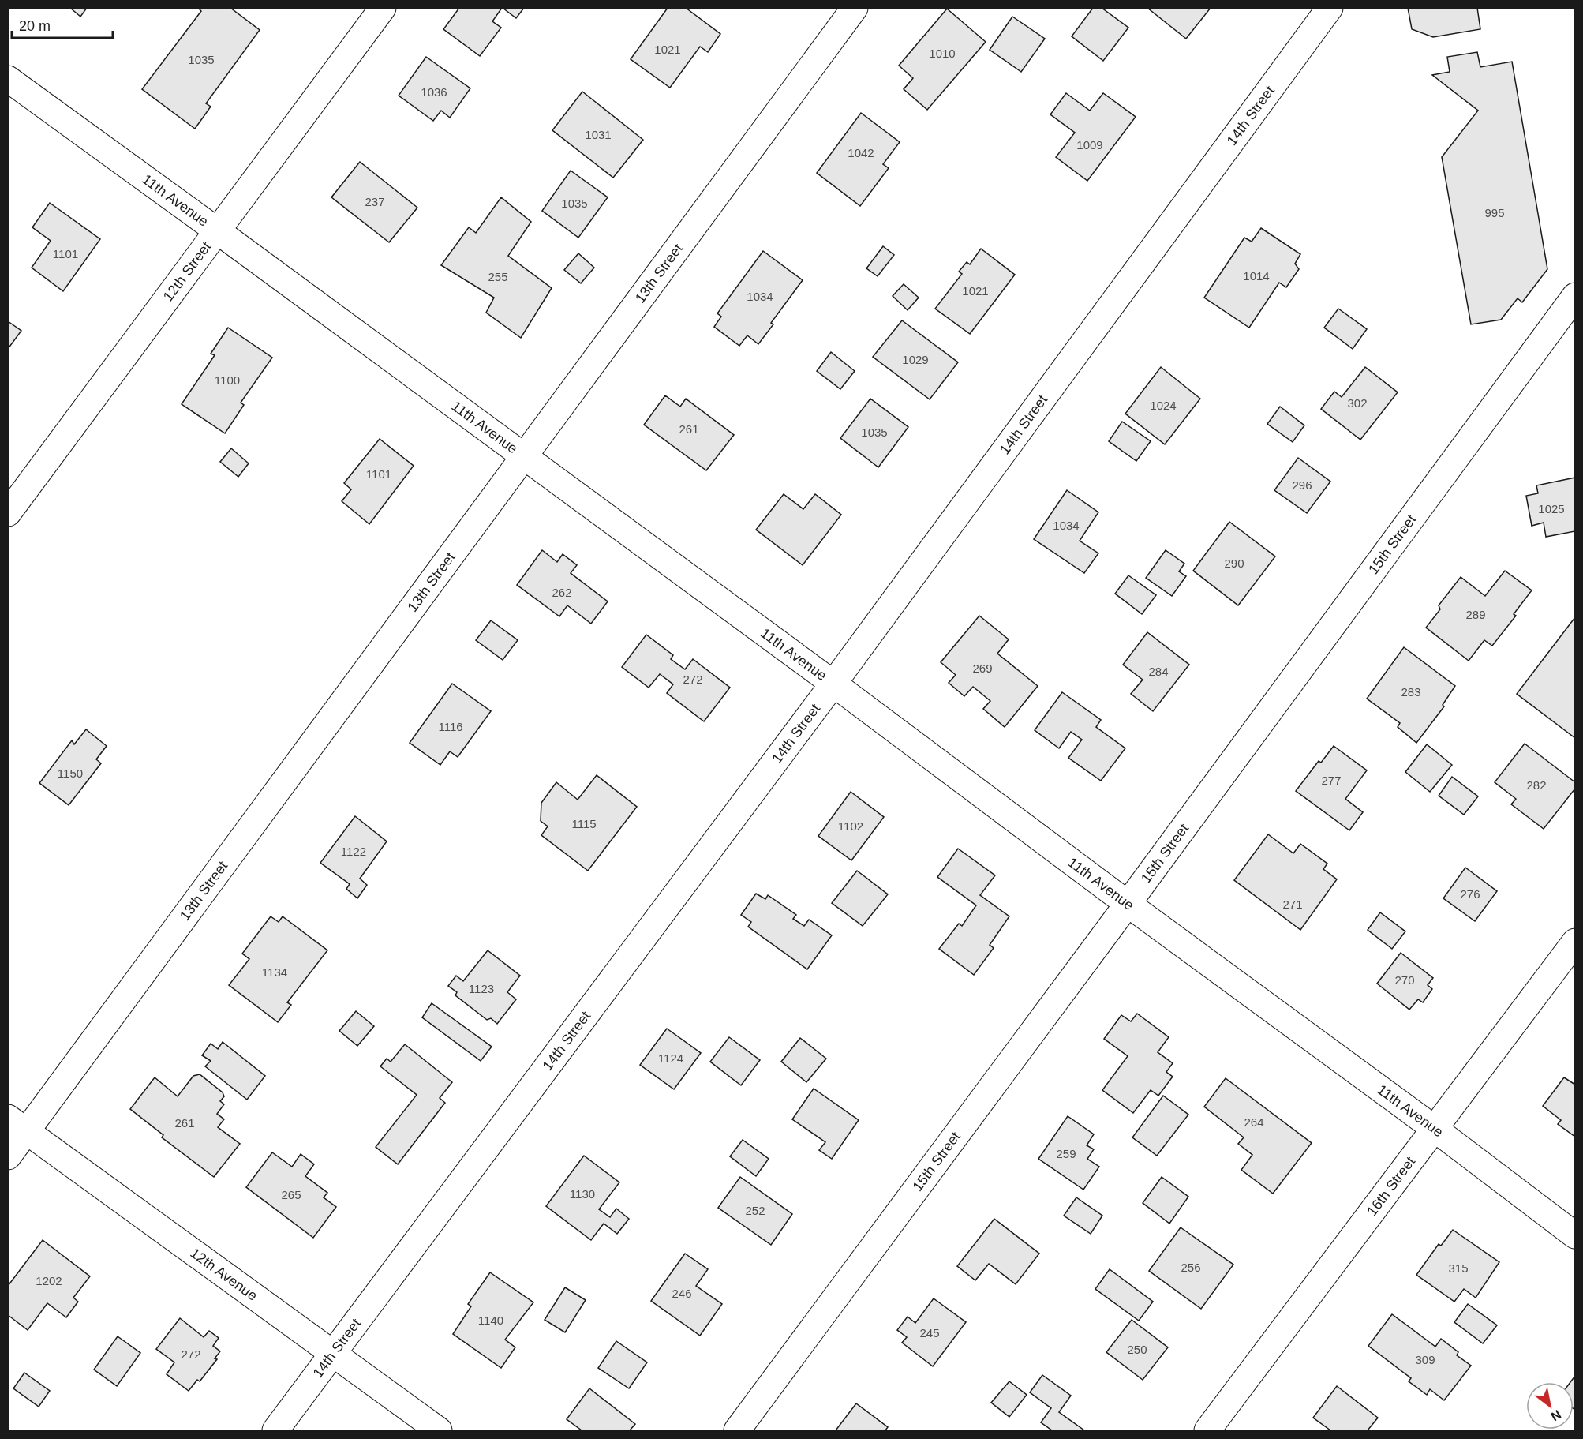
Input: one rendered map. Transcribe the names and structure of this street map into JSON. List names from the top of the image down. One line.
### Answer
{"streets":{"street":["14th Street","11th Avenue","12th Street","13th Street","15th Street","16th Street","12th Avenue"]},"crossings":[["14th Street","11th Avenue"],["14th Street","12th Avenue"],["11th Avenue","12th Street"],["11th Avenue","13th Street"],["11th Avenue","15th Street"],["11th Avenue","16th Street"],["13th Street","12th Avenue"]],"house_numbers":["1021","1010","1035","1036","1031","1009","1042","237","1035","995","1101","1014","255","1021","1034","1029","1100","302","1024","261","1035","1101","296","1025","1034","290","262","289","269","284","272","283","1116","1150","277","282","1115","1102","1122","276","271","1134","270","1123","1124","264","261","259","1130","265","252","256","315","1202","246","1140","245","250","272","309"],"scale_bar":"20 m","north":"bottom right"}
